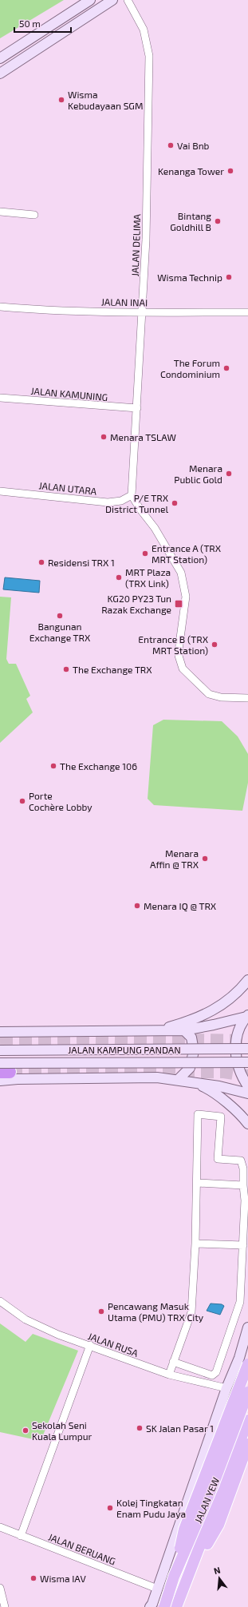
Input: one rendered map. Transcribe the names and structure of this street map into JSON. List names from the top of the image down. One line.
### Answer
{"streets":{"main road":["JALAN KAMPUNG PANDAN","JALAN YEW"],"street":["JALAN DELIMA","JALAN INAI","JALAN KAMUNING","JALAN UTARA","JALAN RUSA","JALAN BERUANG"]},"crossings":[["JALAN DELIMA","JALAN INAI"],["JALAN DELIMA","JALAN KAMUNING"],["JALAN DELIMA","JALAN UTARA"]],"places":{"other":["Wisma Kebudayaan SGM","Vai Bnb","Kenanga Tower","Bintang Goldhill B","Wisma Technip","The Forum Condominium","Menara TSLAW","Menara Public Gold","P/E TRX District Tunnel","Entrance A (TRX MRT Station)","Residensi TRX 1","MRT Plaza (TRX Link)","Bangunan Exchange TRX","Entrance B (TRX MRT Station)","The Exchange TRX","The Exchange 106","Porte Cochère Lobby","Menara Affin @ TRX","Menara IQ @ TRX","Pencawang Masuk Utama (PMU) TRX City","SK Jalan Pasar 1","Sekolah Seni Kuala Lumpur","Kolej Tingkatan Enam Pudu Jaya","Wisma IAV"],"transit":["KG20 PY23 Tun Razak Exchange"]},"scale_bar":"50 m","north":"top"}
